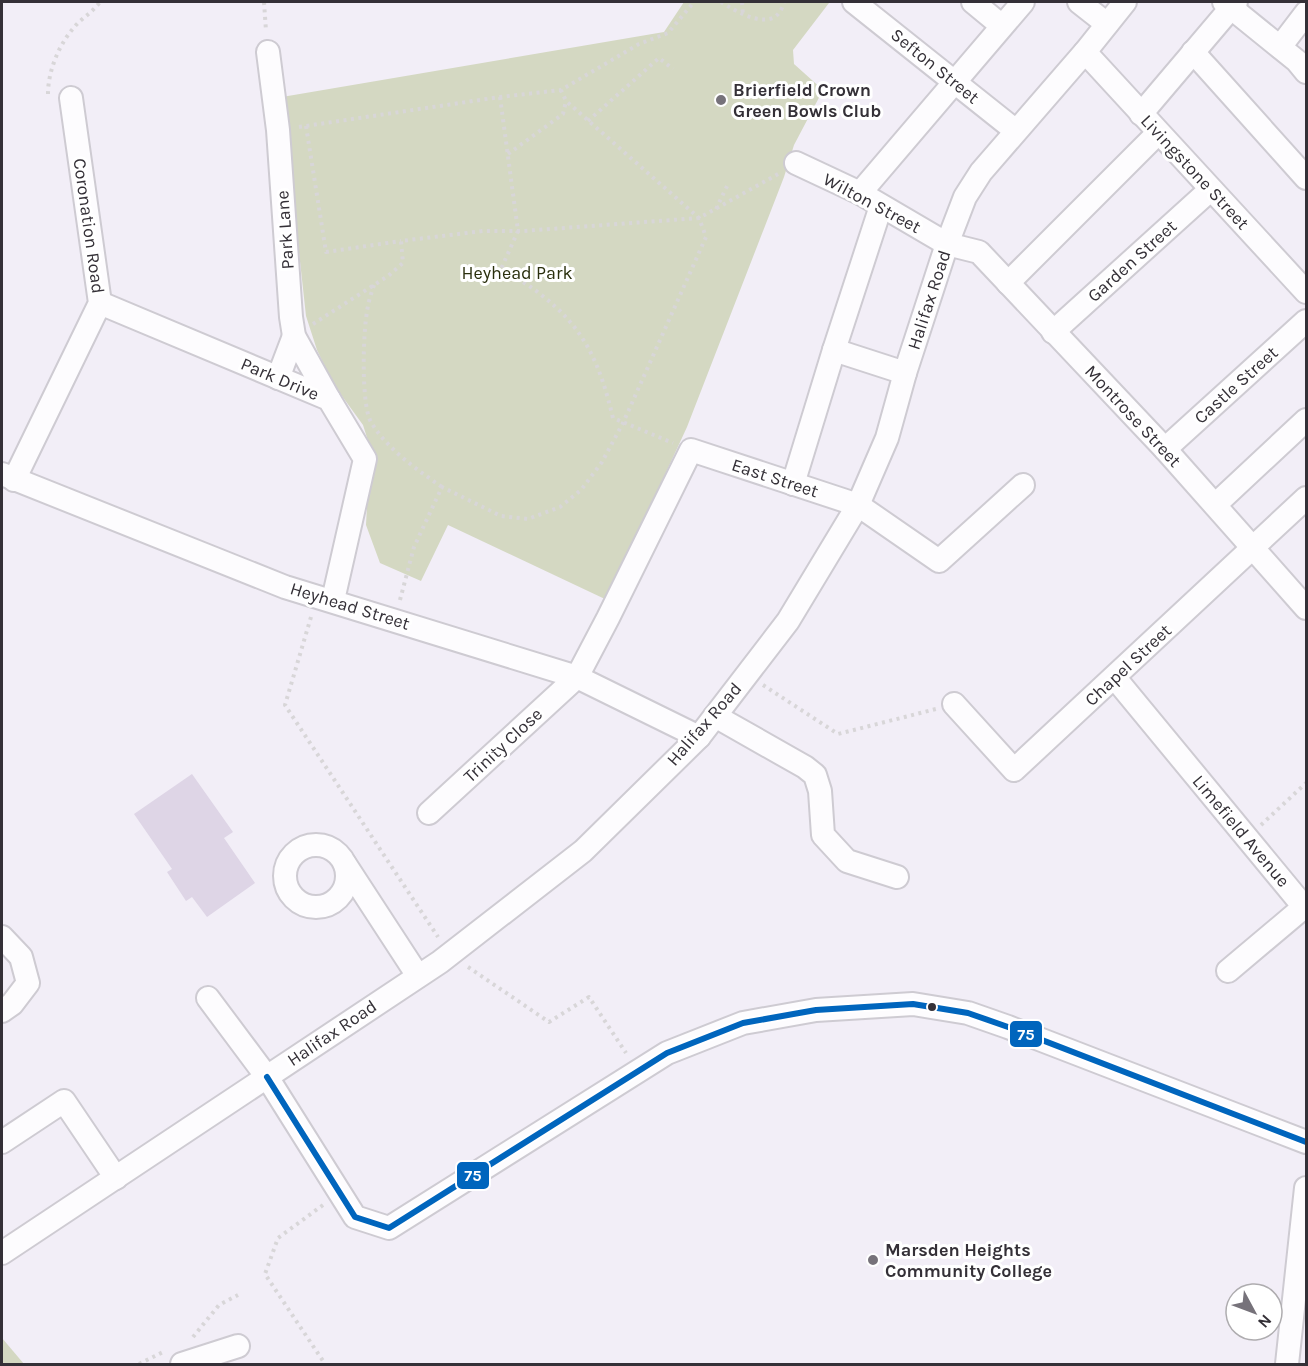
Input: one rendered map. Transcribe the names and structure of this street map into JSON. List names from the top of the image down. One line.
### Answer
{"streets":{"street":["Sefton Street","Livingstone Street","Wilton Street","Coronation Road","Park Lane","Garden Street","Halifax Road","Park Drive","Castle Street","Montrose Street","East Street","Heyhead Street","Chapel Street","Trinity Close","Limefield Avenue"]},"crossings":[["Sefton Street","Halifax Road"],["Livingstone Street","Garden Street"],["Livingstone Street","Halifax Road"],["Wilton Street","Halifax Road"],["Wilton Street","Montrose Street"],["Coronation Road","Park Drive"],["Coronation Road","Heyhead Street"],["Park Lane","Park Drive"],["Garden Street","Montrose Street"],["Halifax Road","Montrose Street"],["Halifax Road","East Street"],["Halifax Road","Heyhead Street"],["Park Drive","Heyhead Street"],["Castle Street","Montrose Street"],["Montrose Street","Chapel Street"],["East Street","Trinity Close"],["Heyhead Street","Trinity Close"],["Chapel Street","Limefield Avenue"]],"parks":["Heyhead Park"],"places":["Brierfield Crown Green Bowls Club","Marsden Heights Community College"],"lines":["transit line 75"],"north":"bottom right"}
